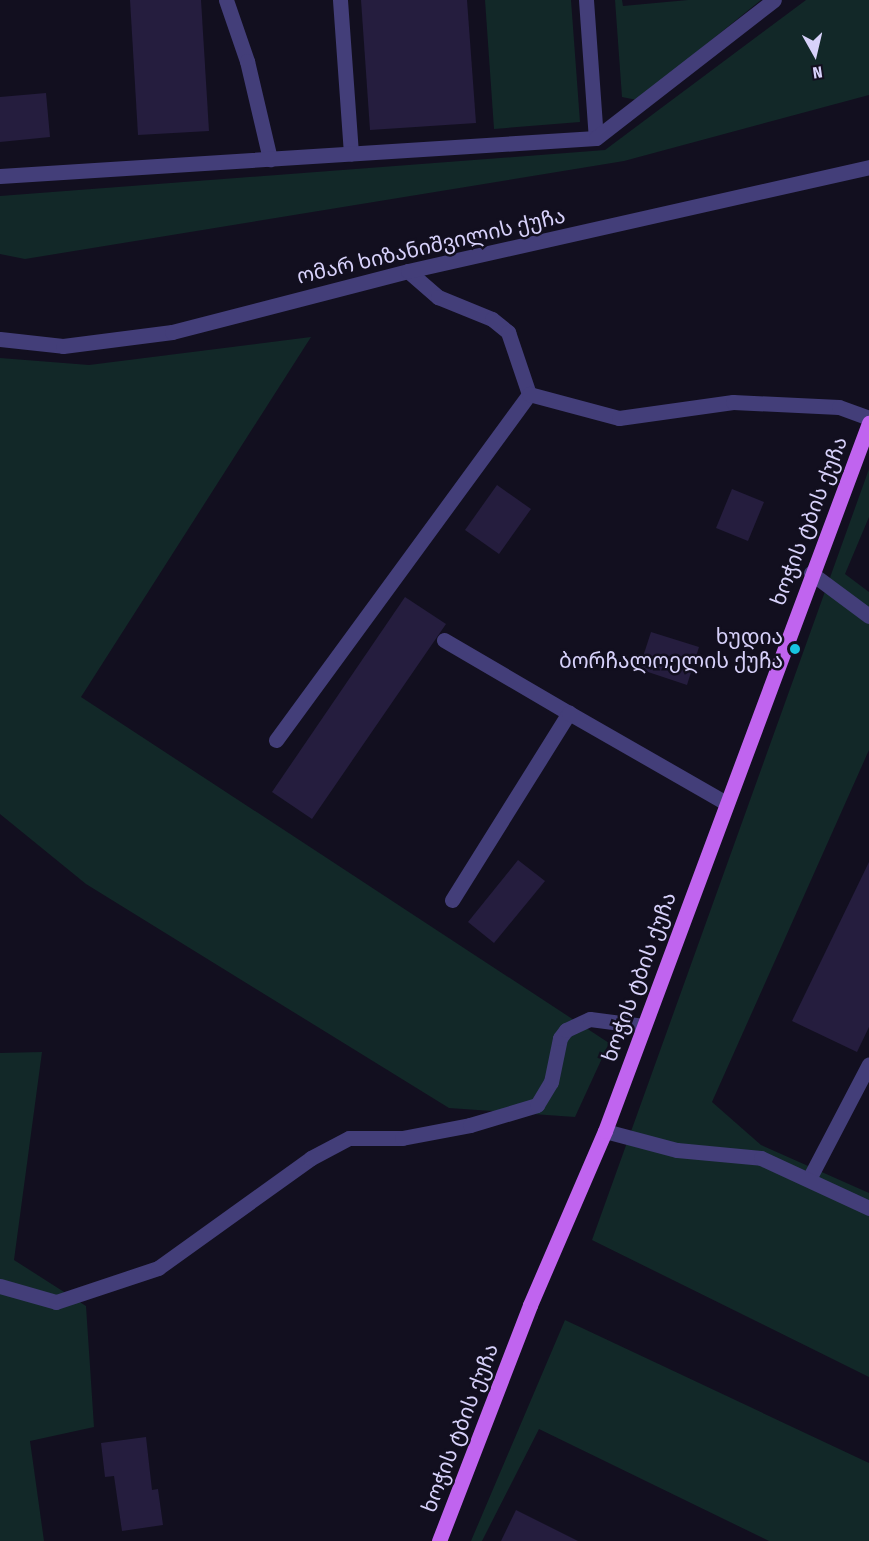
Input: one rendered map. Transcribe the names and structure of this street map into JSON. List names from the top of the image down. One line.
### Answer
{"streets":{"main road":["ხოჭის ტბის ქუჩა"],"street":["ომარ ხიზანიშვილის ქუჩა"]},"places":["ხუდია ბორჩალოელის ქუჩა"],"north":"bottom"}
